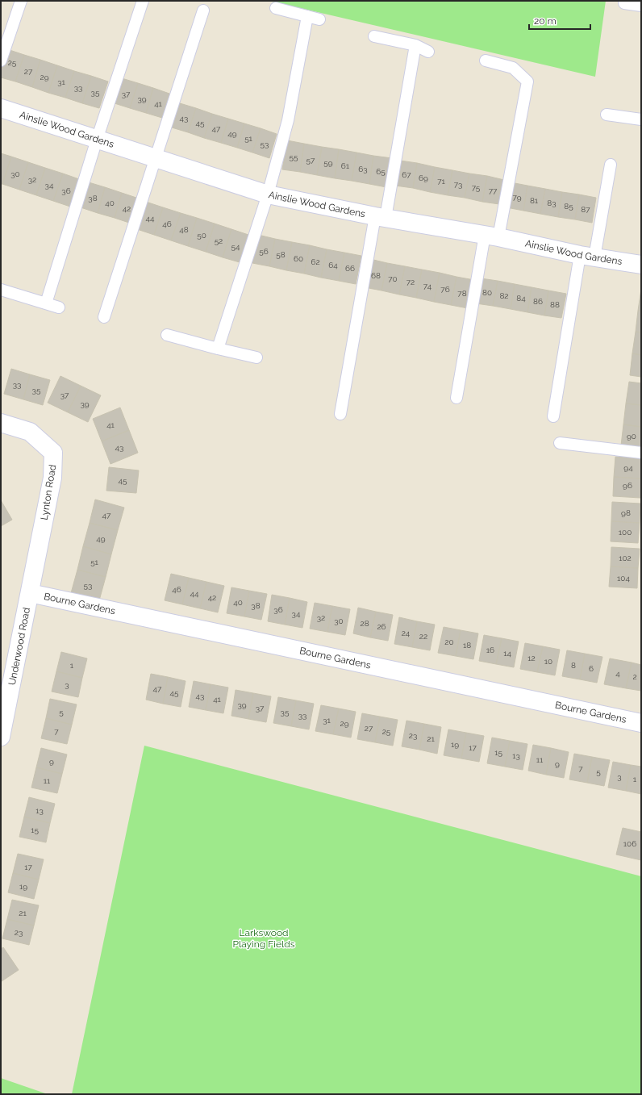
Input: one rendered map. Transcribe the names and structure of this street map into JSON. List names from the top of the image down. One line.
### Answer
{"streets":{"street":["Ainslie Wood Gardens","Lynton Road","Bourne Gardens","Underwood Road"]},"crossings":[["Lynton Road","Bourne Gardens"],["Lynton Road","Underwood Road"],["Bourne Gardens","Underwood Road"]],"parks":["Larkswood Playing Fields"],"house_numbers":["25","27","29","31","33","35","37","39","41","43","45","47","49","51","53","55","57","59","61","63","65","30","67","69","32","71","73","34","75","36","77","79","38","81","40","83","85","42","87","44","46","48","50","52","54","56","58","60","62","64","66","68","70","72","74","76","80","78","82","84","86","88","33","35","37","39","41","90","43","94","45","96","98","47","100","49","102","51","104","53","46","44","42","40","38","36","34","32","30","28","26","24","22","20","18","16","14","12","10","1","8","6","4","2","3","47","45","43","41","39","37","5","35","33","31","29","27","7","25","23","21","19","17","15","13","11","9","9","7","5","3","1","11","13","15","106","17","19","21","23"],"scale_bar":"20 m"}
